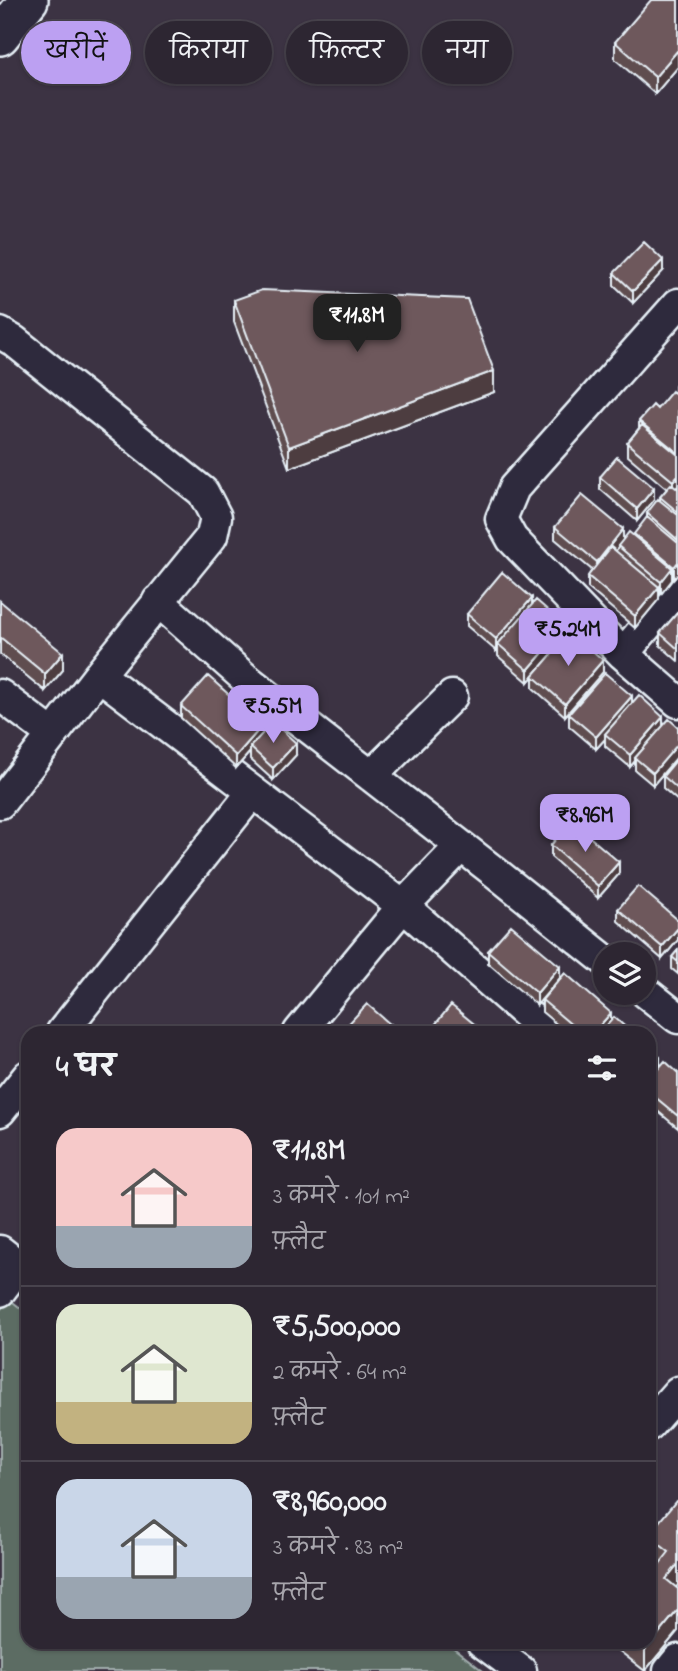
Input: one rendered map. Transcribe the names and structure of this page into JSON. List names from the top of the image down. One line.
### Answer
{"page":{"chip":["खरीदें","किराया","फ़िल्टर","नया"],"price":["₹11.8M","₹5.24M","₹5.5M","₹8.96M"],"heading":"4 घर","list":[{"name":"₹11.8M","note":"3 कमरे · 101 m² · फ़्लैट"},{"name":"₹5,500,000","note":"2 कमरे · 64 m² · फ़्लैट"},{"name":"₹8,960,000","note":"3 कमरे · 83 m² · फ़्लैट"}]}}
